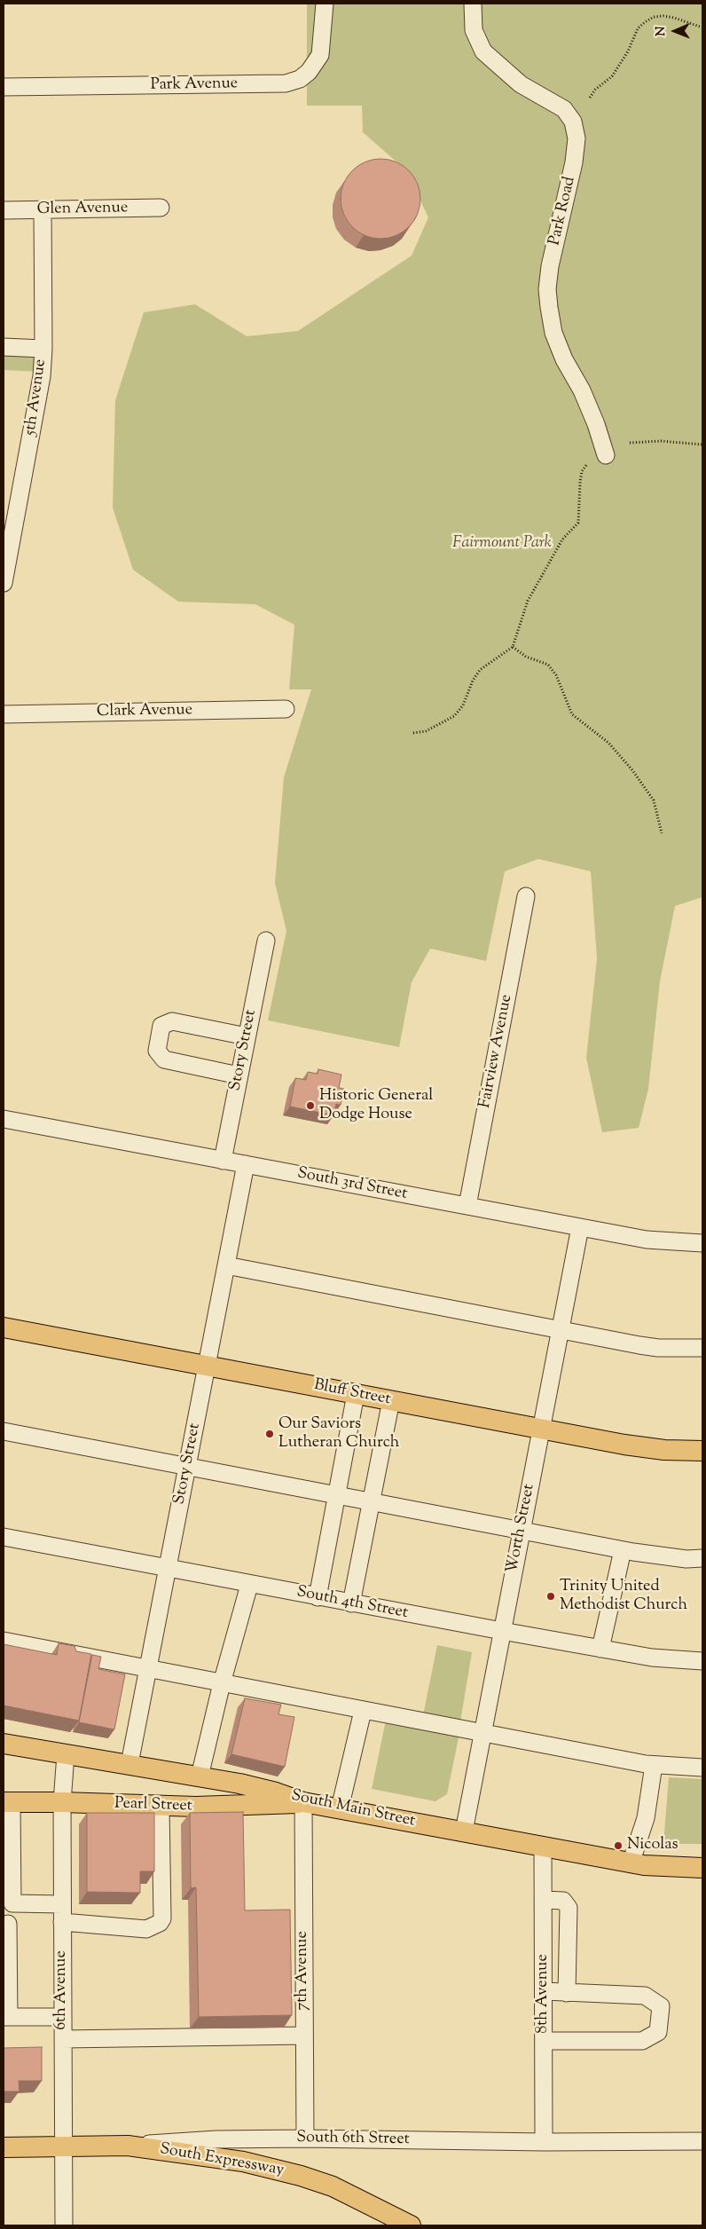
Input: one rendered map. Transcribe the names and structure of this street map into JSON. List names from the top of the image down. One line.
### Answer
{"streets":{"main road":["Bluff Street","Pearl Street","South Main Street","South 6th Street","South Expressway"],"street":["Park Avenue","Glen Avenue","Park Road","5th Avenue","Clark Avenue","Story Street","Fairview Avenue","South 3rd Street","Worth Street","South 4th Street","7th Avenue","6th Avenue","8th Avenue"]},"crossings":[["Glen Avenue","5th Avenue"],["Story Street","South 3rd Street"],["Story Street","Bluff Street"],["Story Street","South 4th Street"],["Story Street","South Main Street"],["Fairview Avenue","South 3rd Street"],["South 3rd Street","Worth Street"],["Bluff Street","Worth Street"],["Worth Street","South 4th Street"],["Worth Street","South Main Street"],["Pearl Street","South Main Street"],["Pearl Street","7th Avenue"],["Pearl Street","6th Avenue"],["South Main Street","7th Avenue"],["South Main Street","6th Avenue"],["South Main Street","8th Avenue"],["7th Avenue","South 6th Street"],["6th Avenue","South 6th Street"],["8th Avenue","South 6th Street"],["South 6th Street","South Expressway"]],"parks":["Fairmount Park"],"places":["Historic General Dodge House","Our Saviors Lutheran Church","Trinity United Methodist Church","Nicolas"],"north":"left"}
